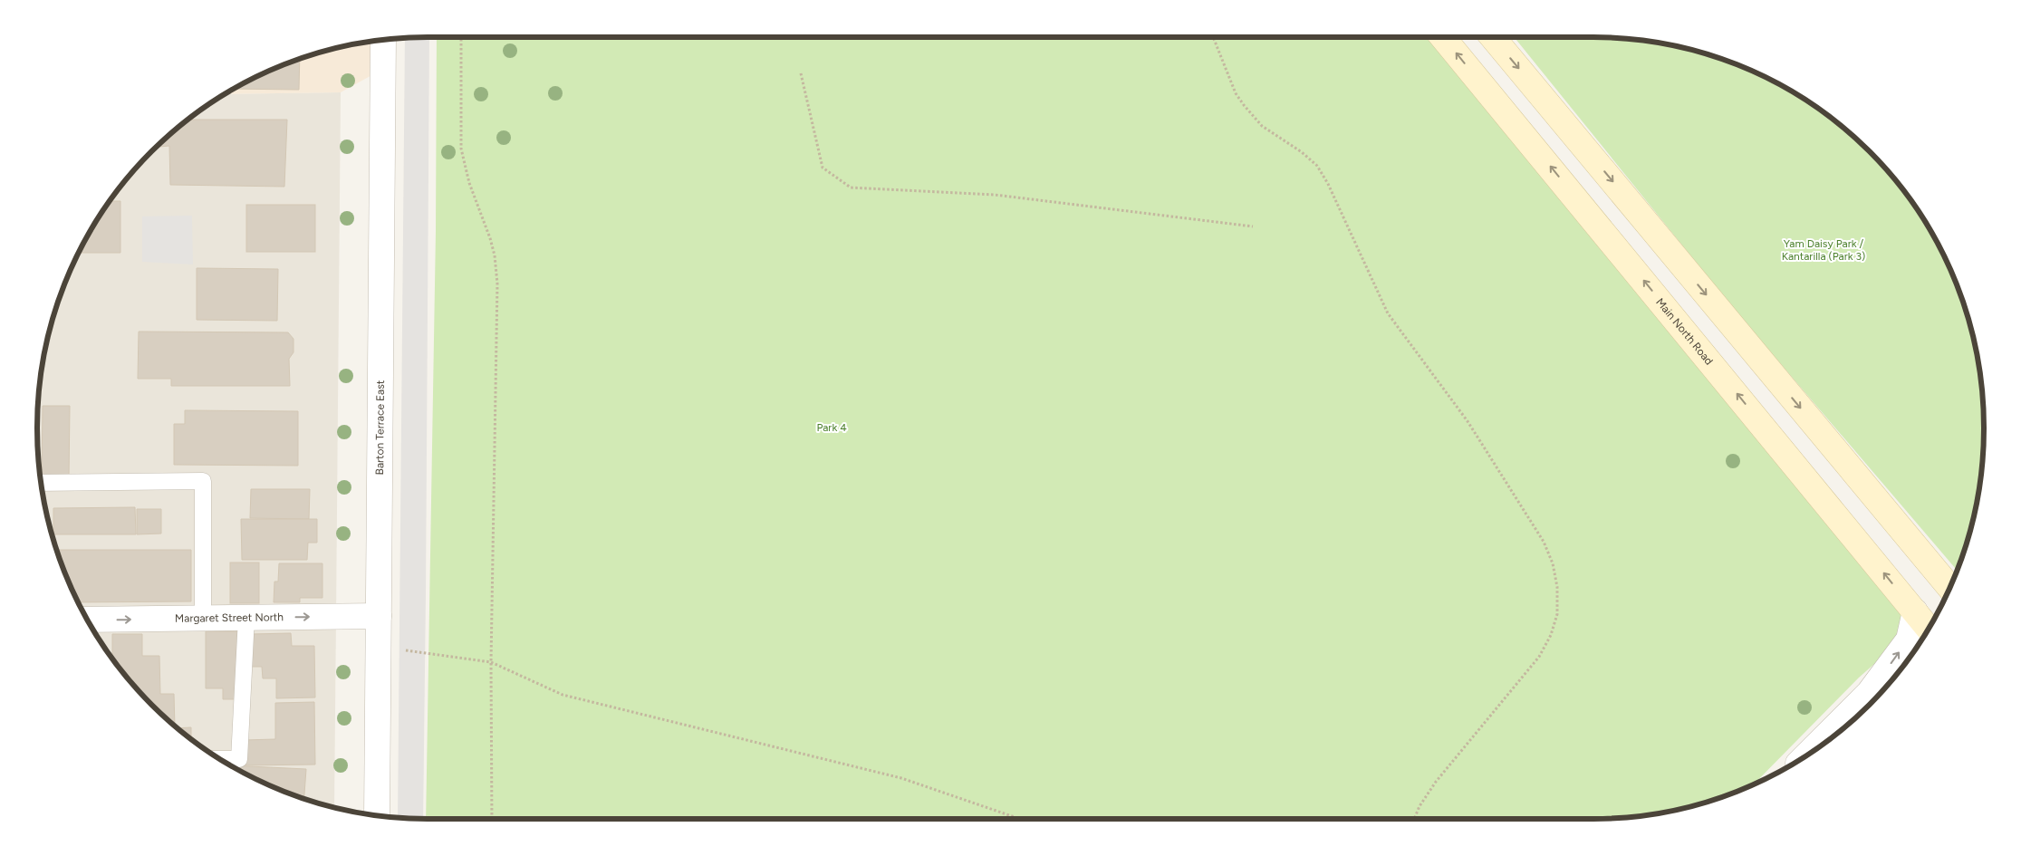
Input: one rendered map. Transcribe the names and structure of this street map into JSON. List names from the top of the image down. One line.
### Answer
{"streets":{"main road":["Main North Road"],"street":["Barton Terrace East","Margaret Street North"]},"crossings":[["Barton Terrace East","Margaret Street North"]],"one_way":["Margaret Street North"],"parks":["Yam Daisy Park / Kantarilla (Park 3)","Park 4"]}
